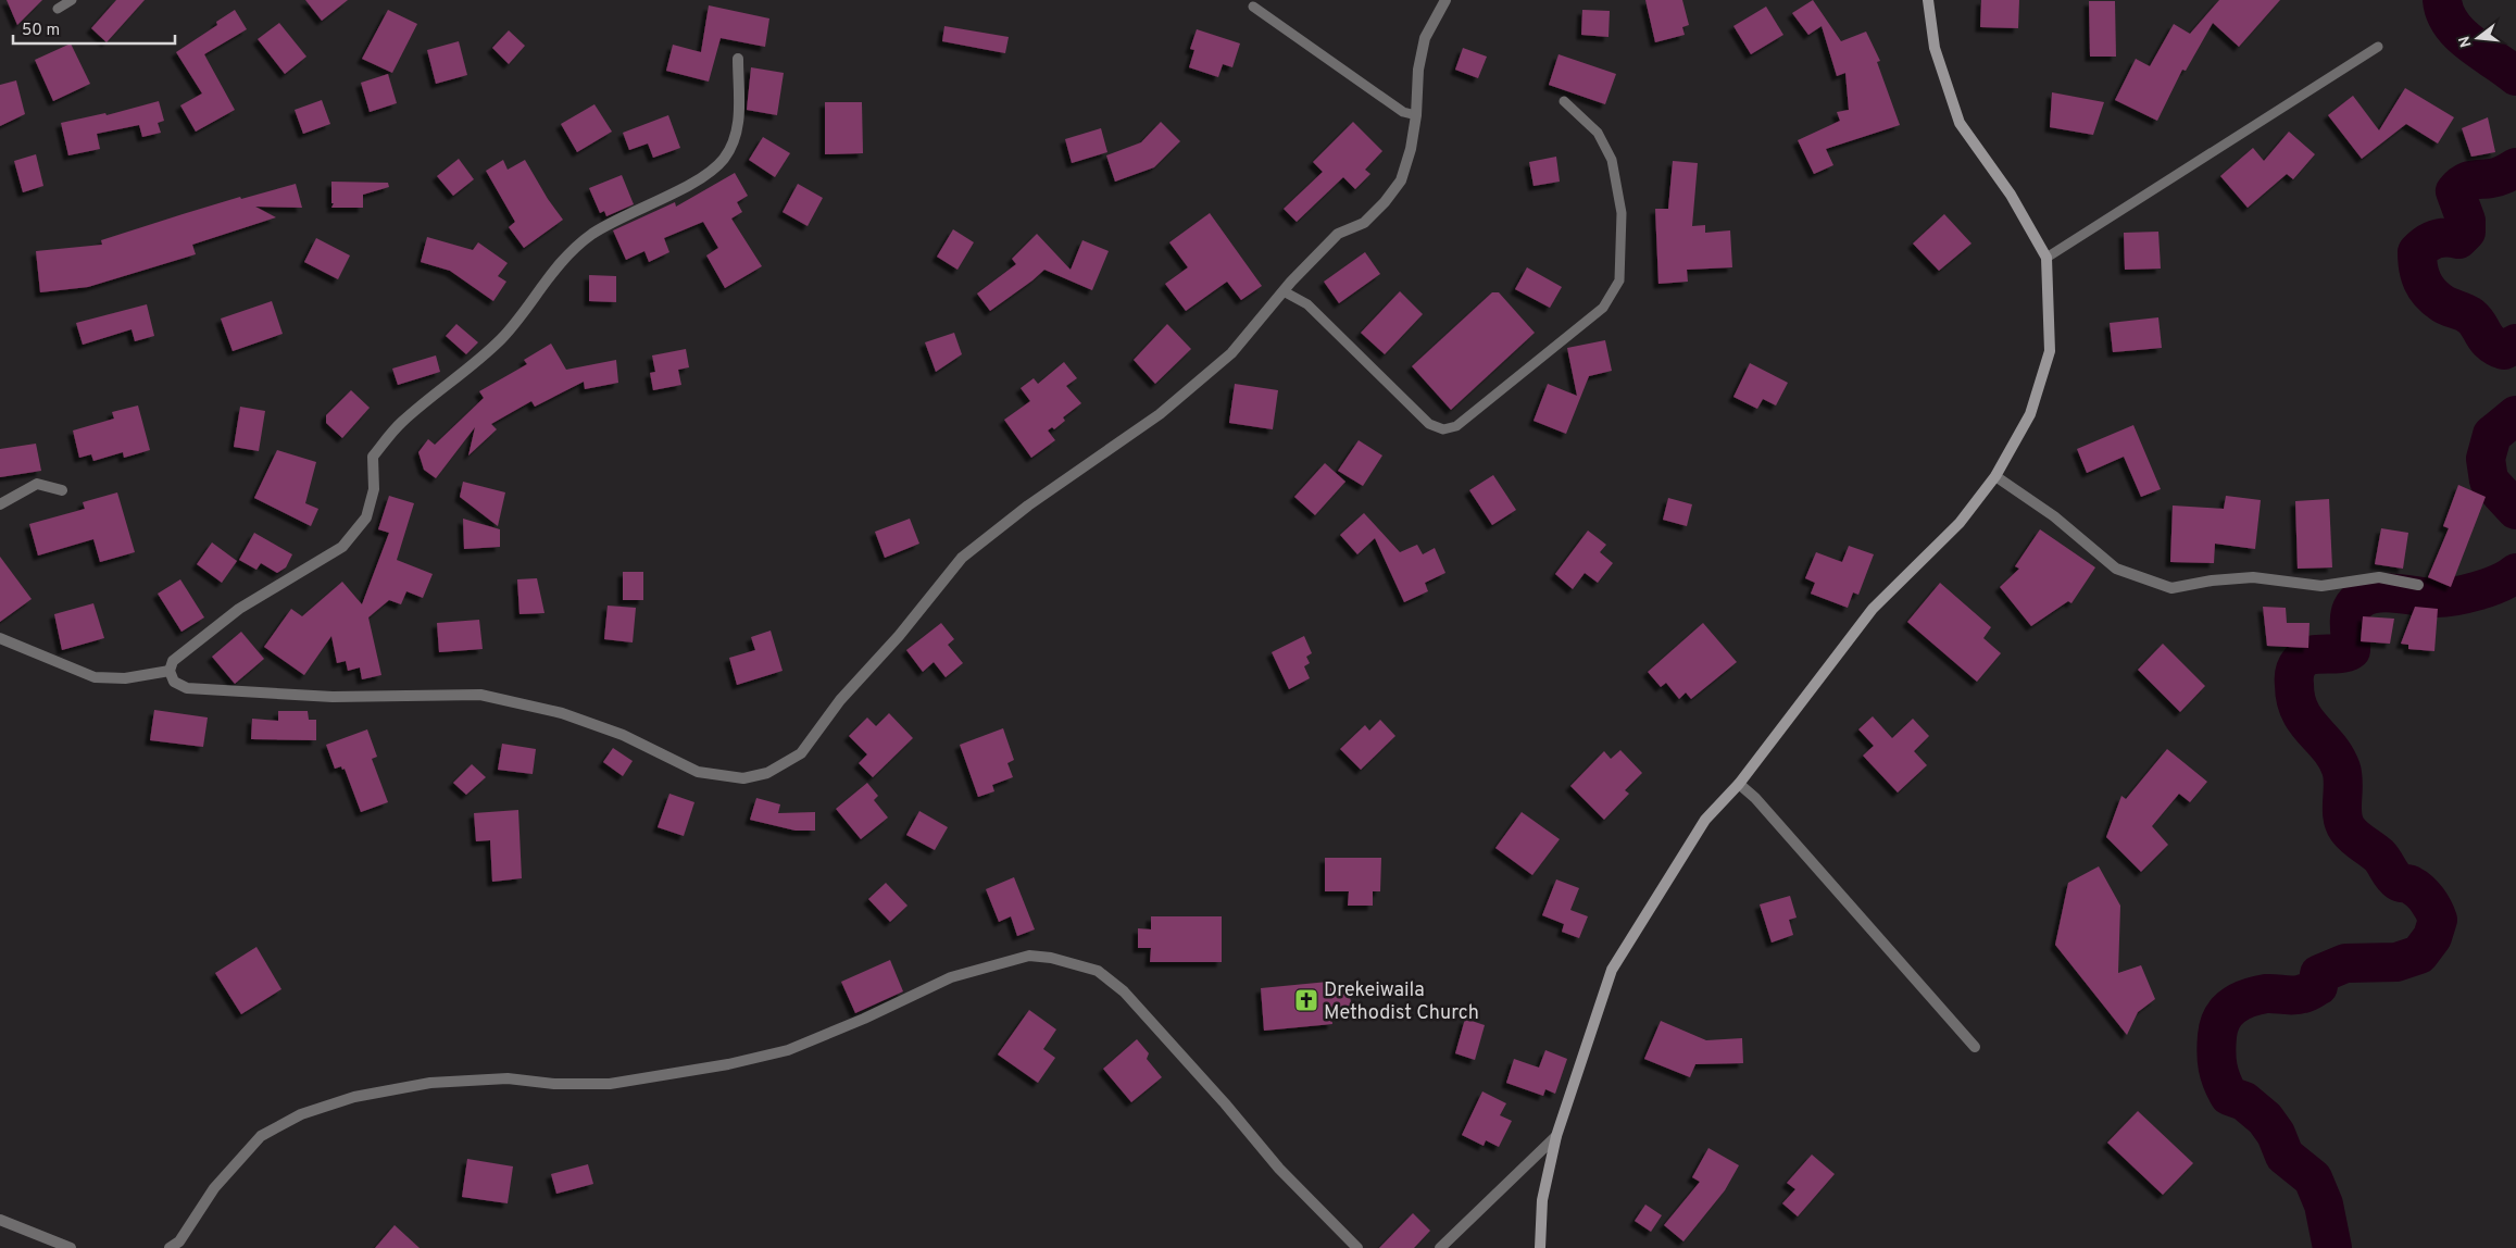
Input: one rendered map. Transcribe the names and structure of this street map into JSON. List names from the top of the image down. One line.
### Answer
{"places":{"church":["Drekeiwaila Methodist Church"]},"scale_bar":"50 m","north":"left"}
